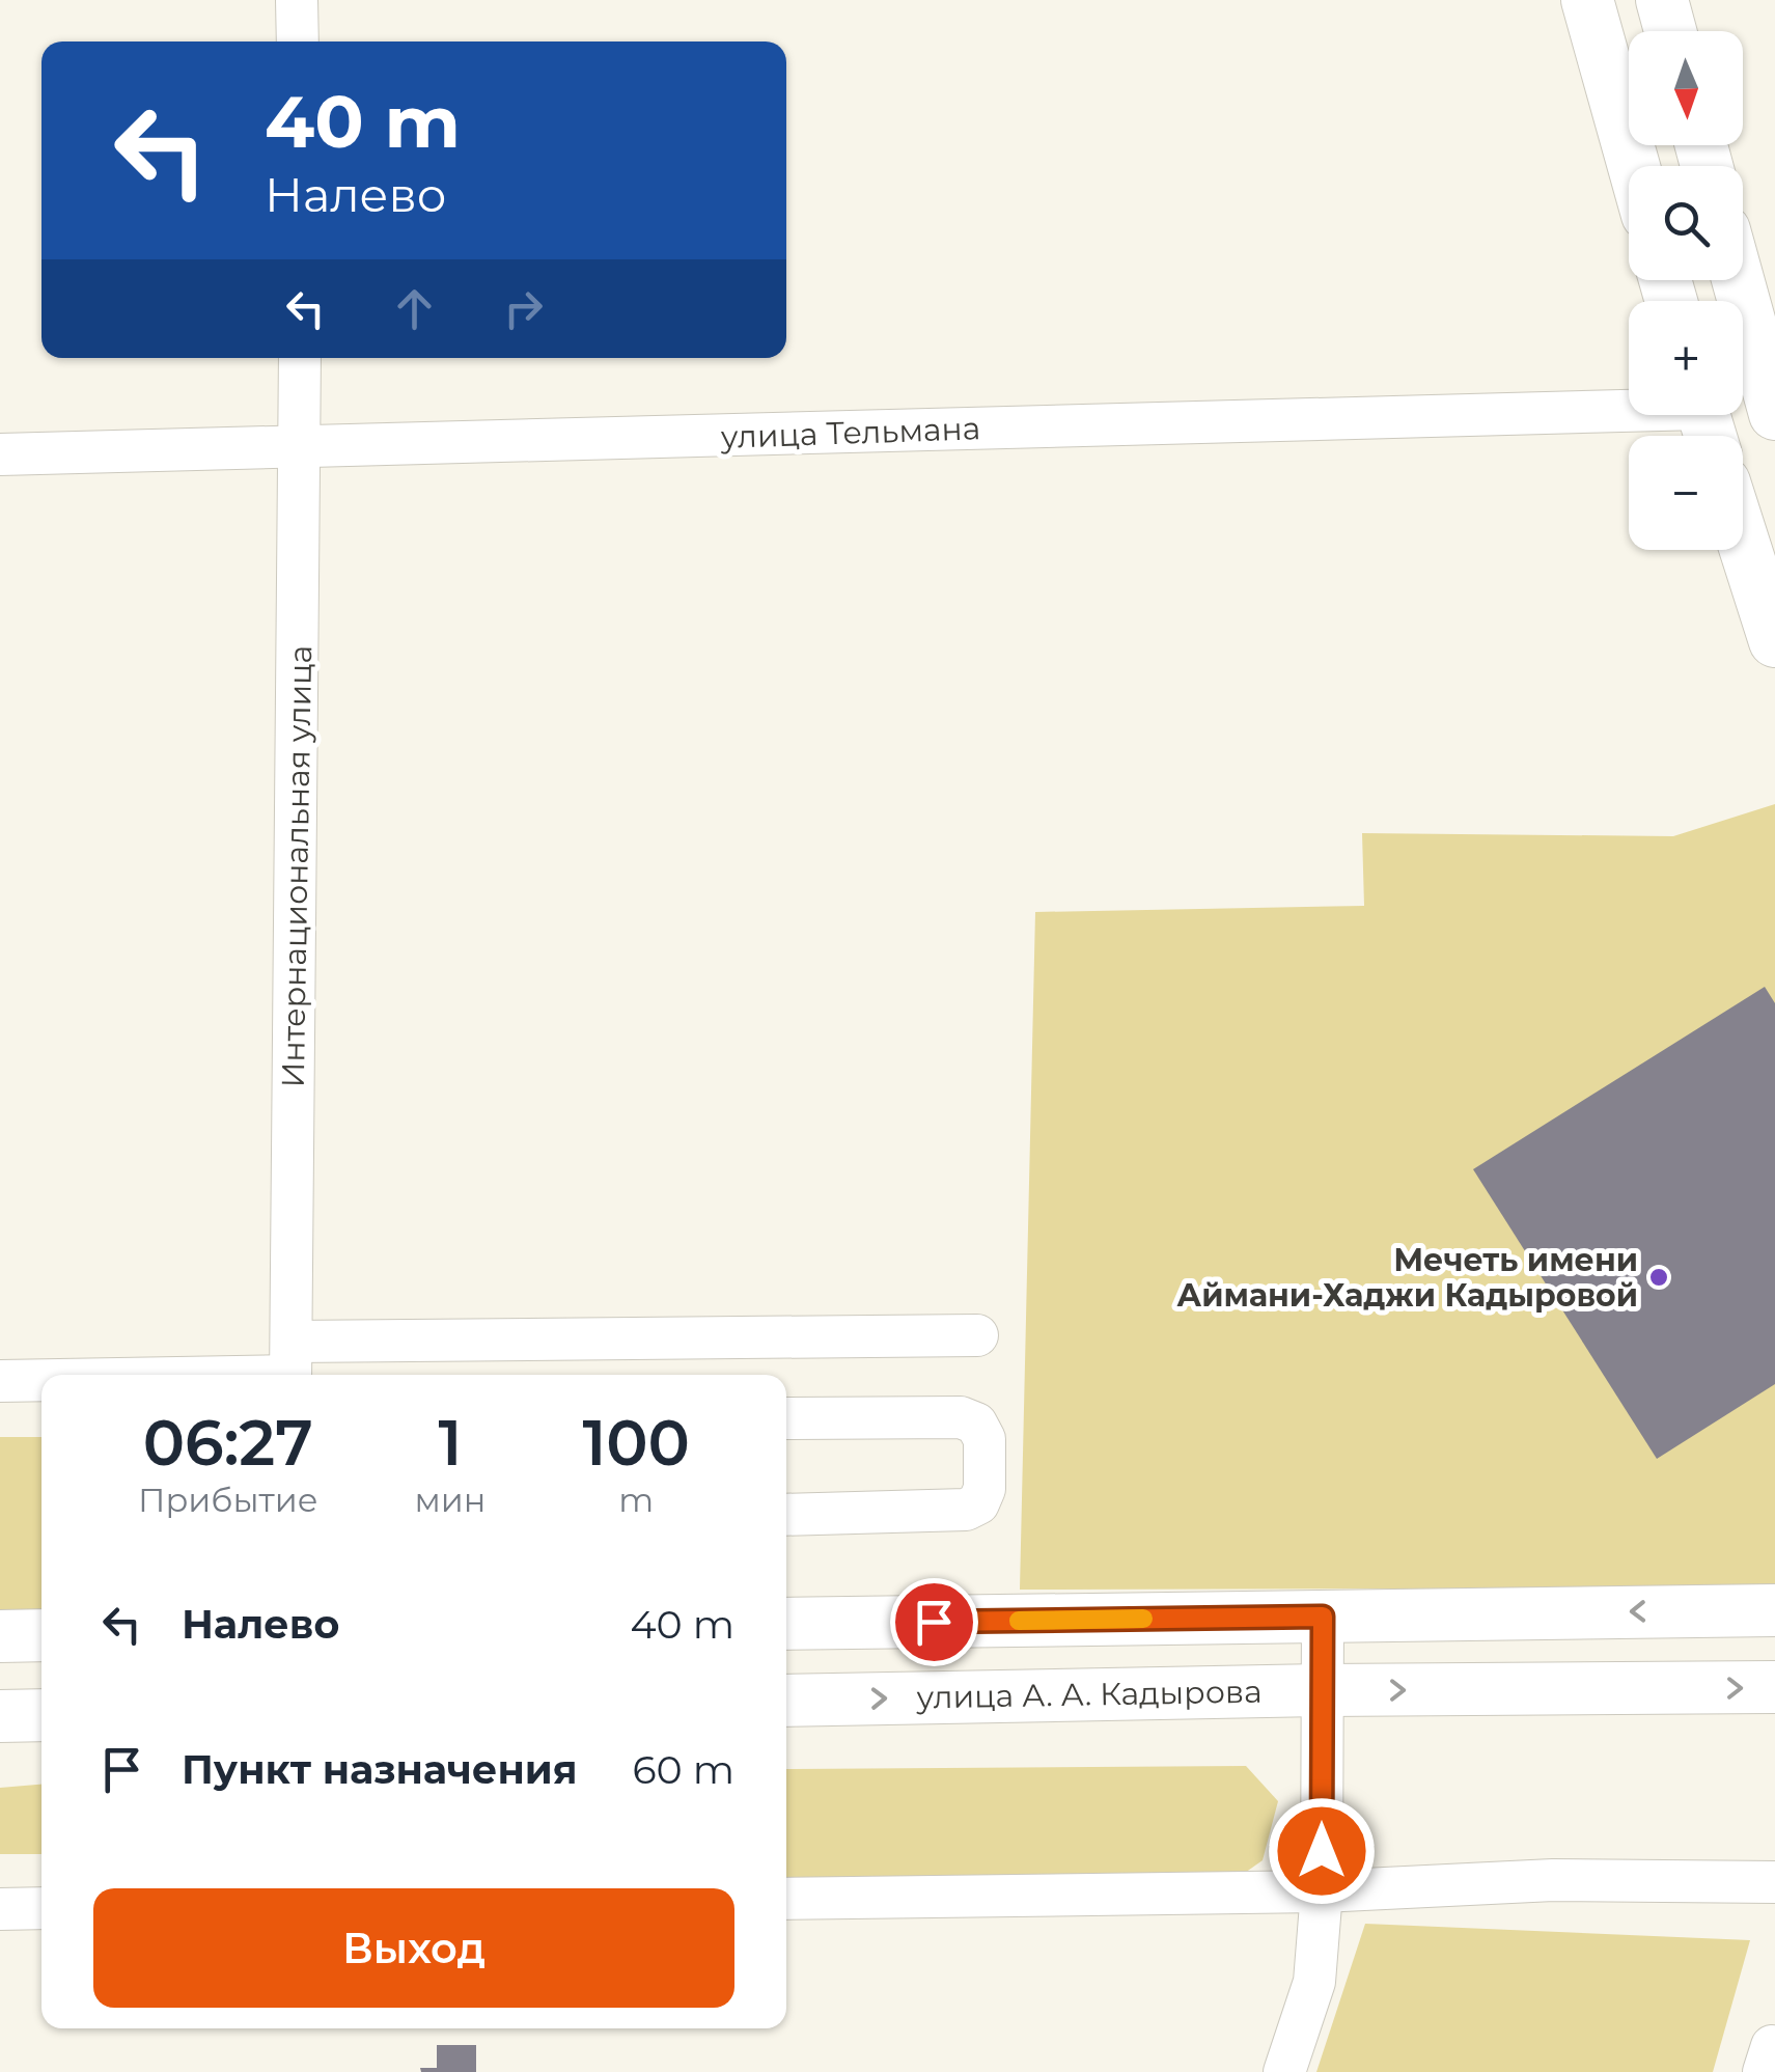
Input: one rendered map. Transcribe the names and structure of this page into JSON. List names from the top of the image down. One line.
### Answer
{"streets":{"main road":["улица А. А. Кадырова"],"street":["улица Тельмана","Интернациональная улица"]},"crossings":[["улица Тельмана","Интернациональная улица"]],"places":["Мечеть имени Аймани-Хаджи Кадыровой"],"north":"bottom","page":{"map_buttons":["+","−"],"turn":["40 m","Налево"],"eta":["06:27","Прибытие","1","мин","100","m"],"list":[{"name":"Налево","value":"40 m"},{"name":"Пункт назначения","value":"60 m"}],"buttons":"Выход"}}
